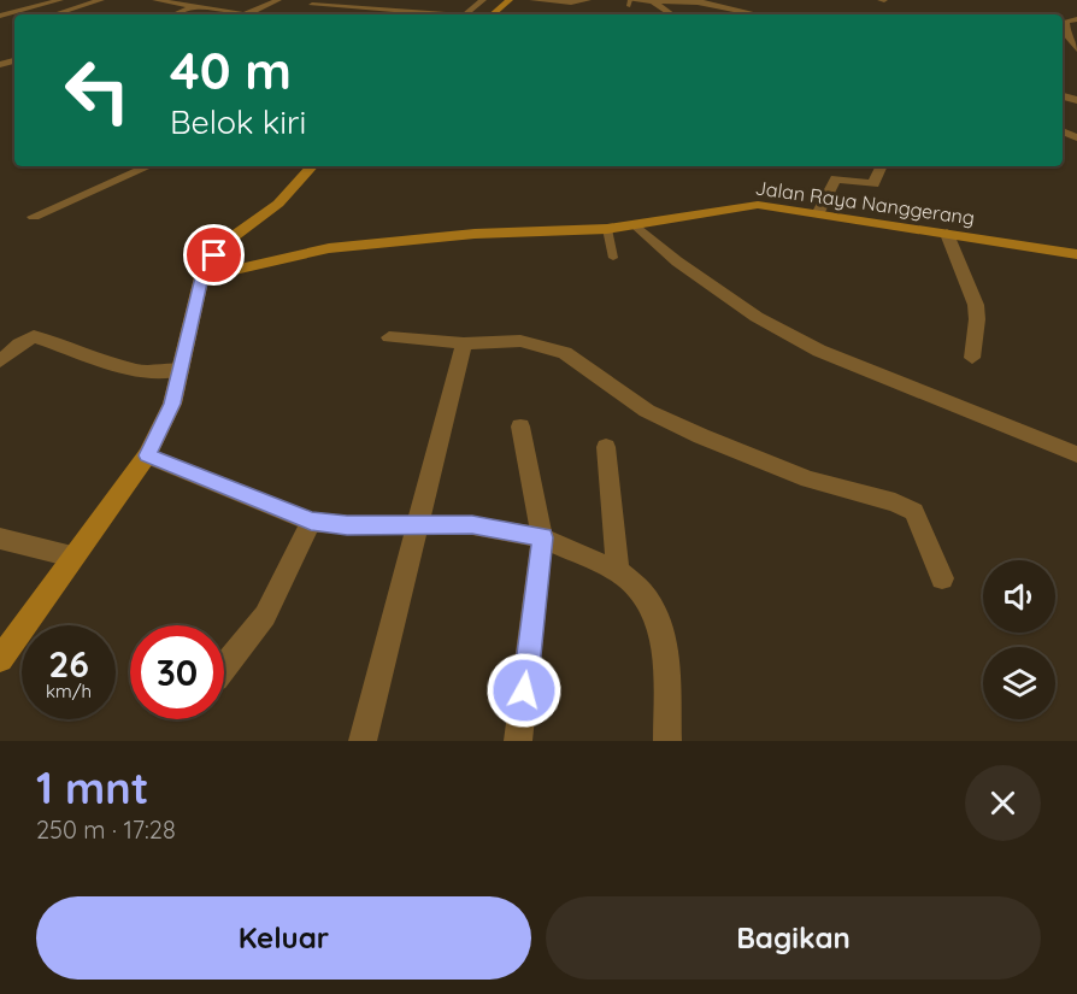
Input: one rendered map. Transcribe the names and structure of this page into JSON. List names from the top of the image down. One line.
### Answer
{"streets":{"street":["Jalan Raya Nanggerang"]},"page":{"turn":["40 m","Belok kiri"],"speed":"26 km/h","limit":"30","heading":["1 mnt","250 m · 17:28"],"buttons":["Keluar","Bagikan"]}}
